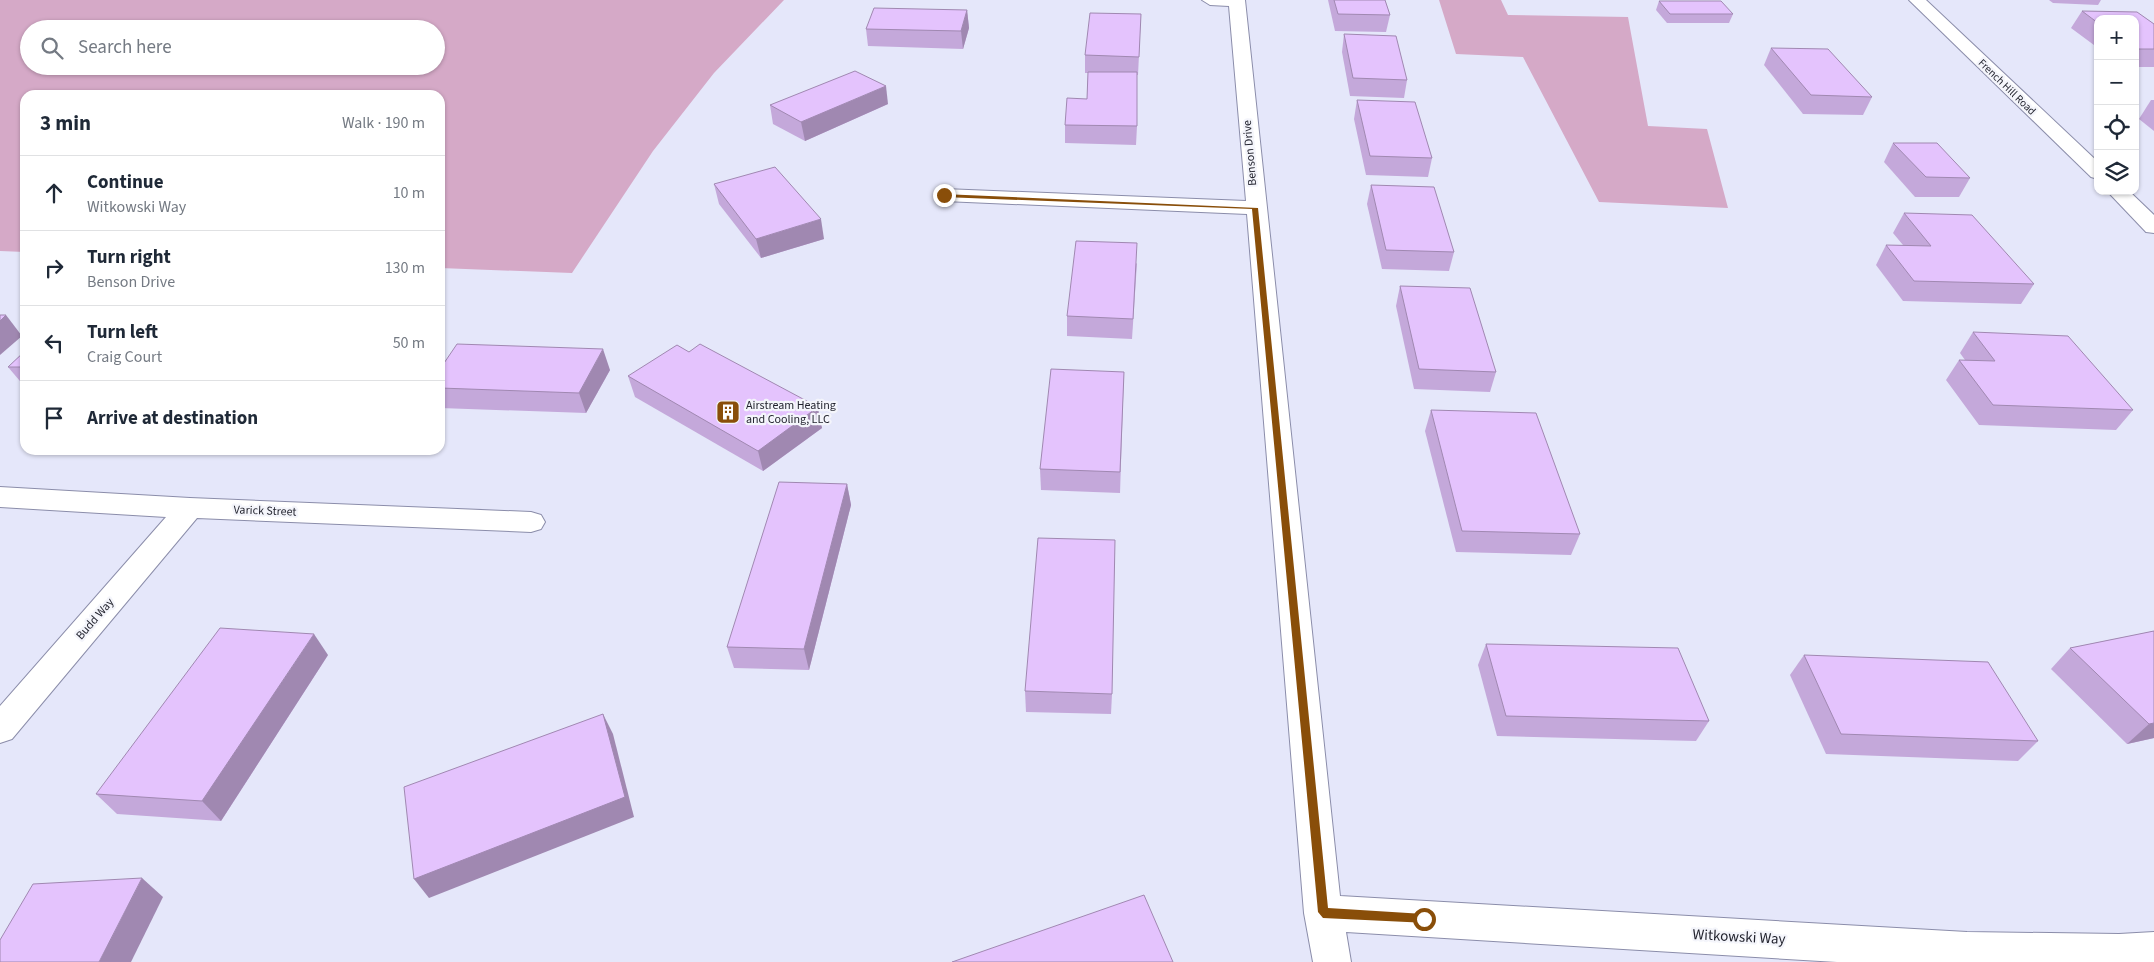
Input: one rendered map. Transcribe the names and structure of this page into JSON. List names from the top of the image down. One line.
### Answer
{"streets":{"street":["French Hill Road","Benson Drive","Varick Street","Budd Way","Witkowski Way"]},"crossings":[["Benson Drive","Witkowski Way"],["Varick Street","Budd Way"]],"places":{"building":["Airstream Heating and Cooling, LLC"]},"page":{"map_buttons":["+","−"],"search":"Search here","heading":["3 min","Walk · 190 m"],"list":[["Continue","Witkowski Way","10 m"],["Turn right","Benson Drive","130 m"],["Turn left","Craig Court","50 m"],"Arrive at destination"]}}
